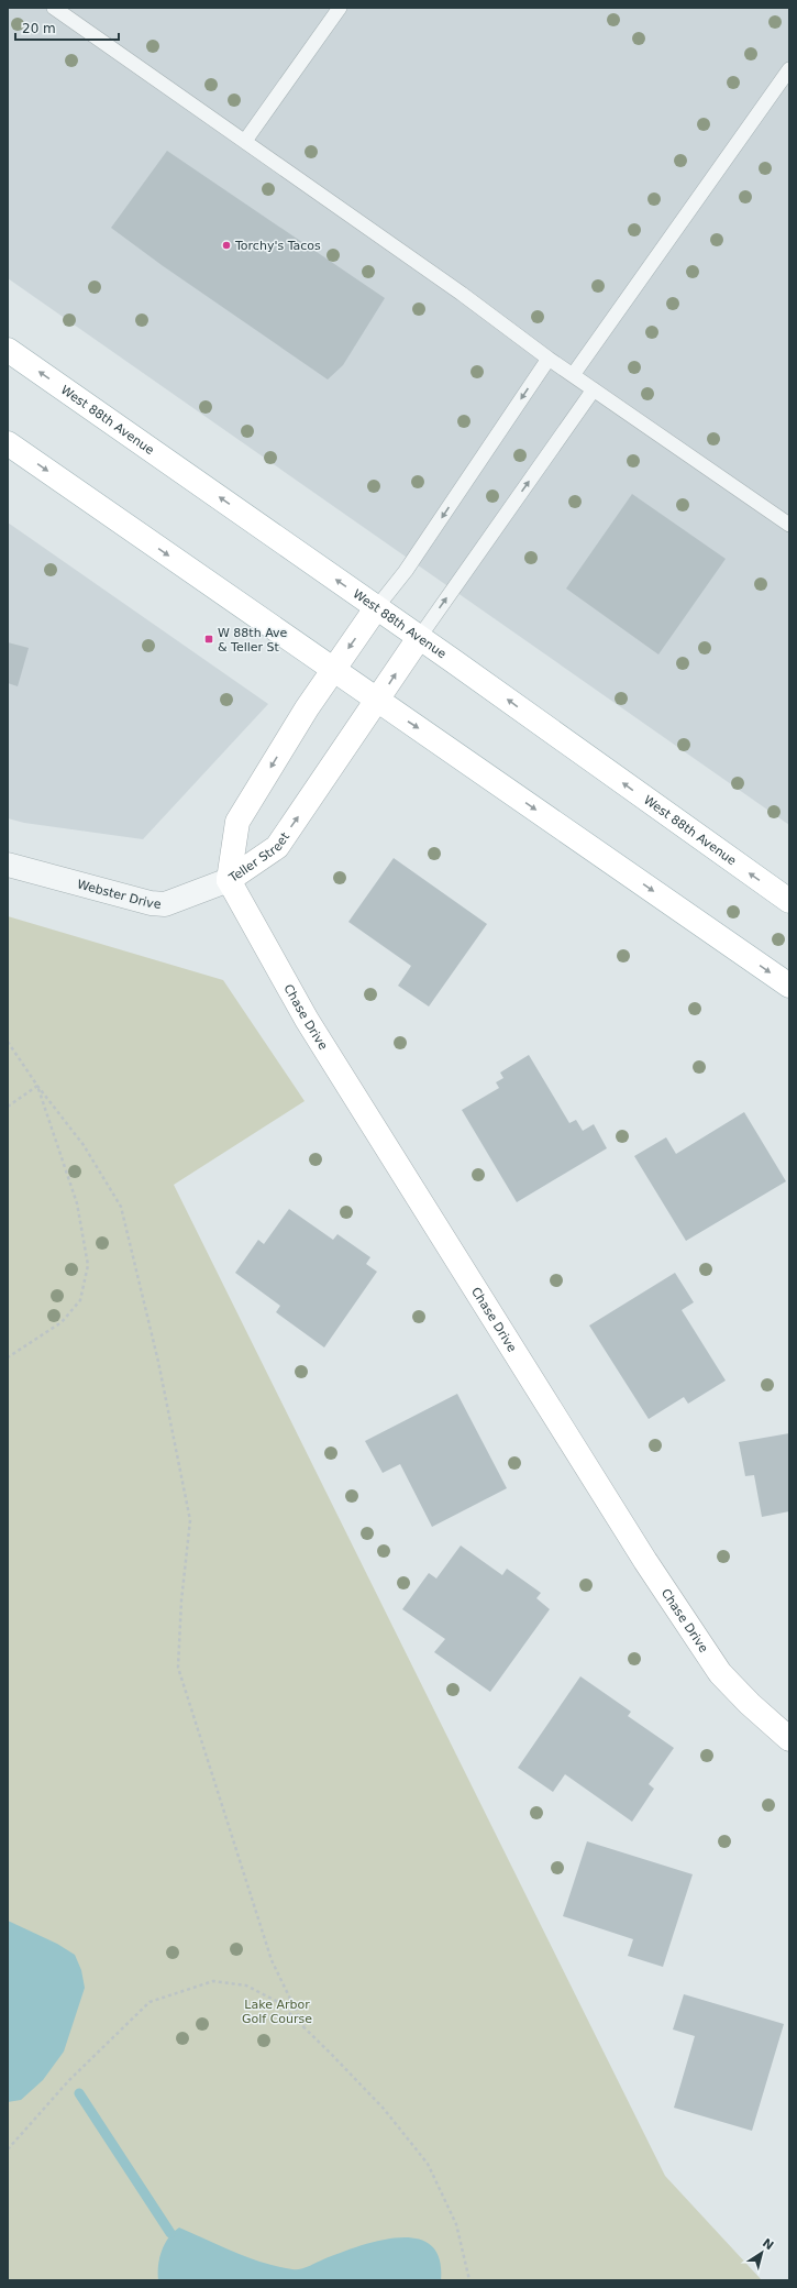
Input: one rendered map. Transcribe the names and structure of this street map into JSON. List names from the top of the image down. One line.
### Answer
{"streets":{"main road":["West 88th Avenue","Teller Street","Chase Drive"],"street":["Webster Drive"]},"crossings":[["West 88th Avenue","Teller Street"],["Teller Street","Webster Drive"],["Teller Street","Chase Drive"],["Webster Drive","Chase Drive"]],"parks":["Lake Arbor Golf Course"],"places":{"other":["Torchy's Tacos"],"transit":["W 88th Ave & Teller St"]},"scale_bar":"20 m","north":"top right"}
